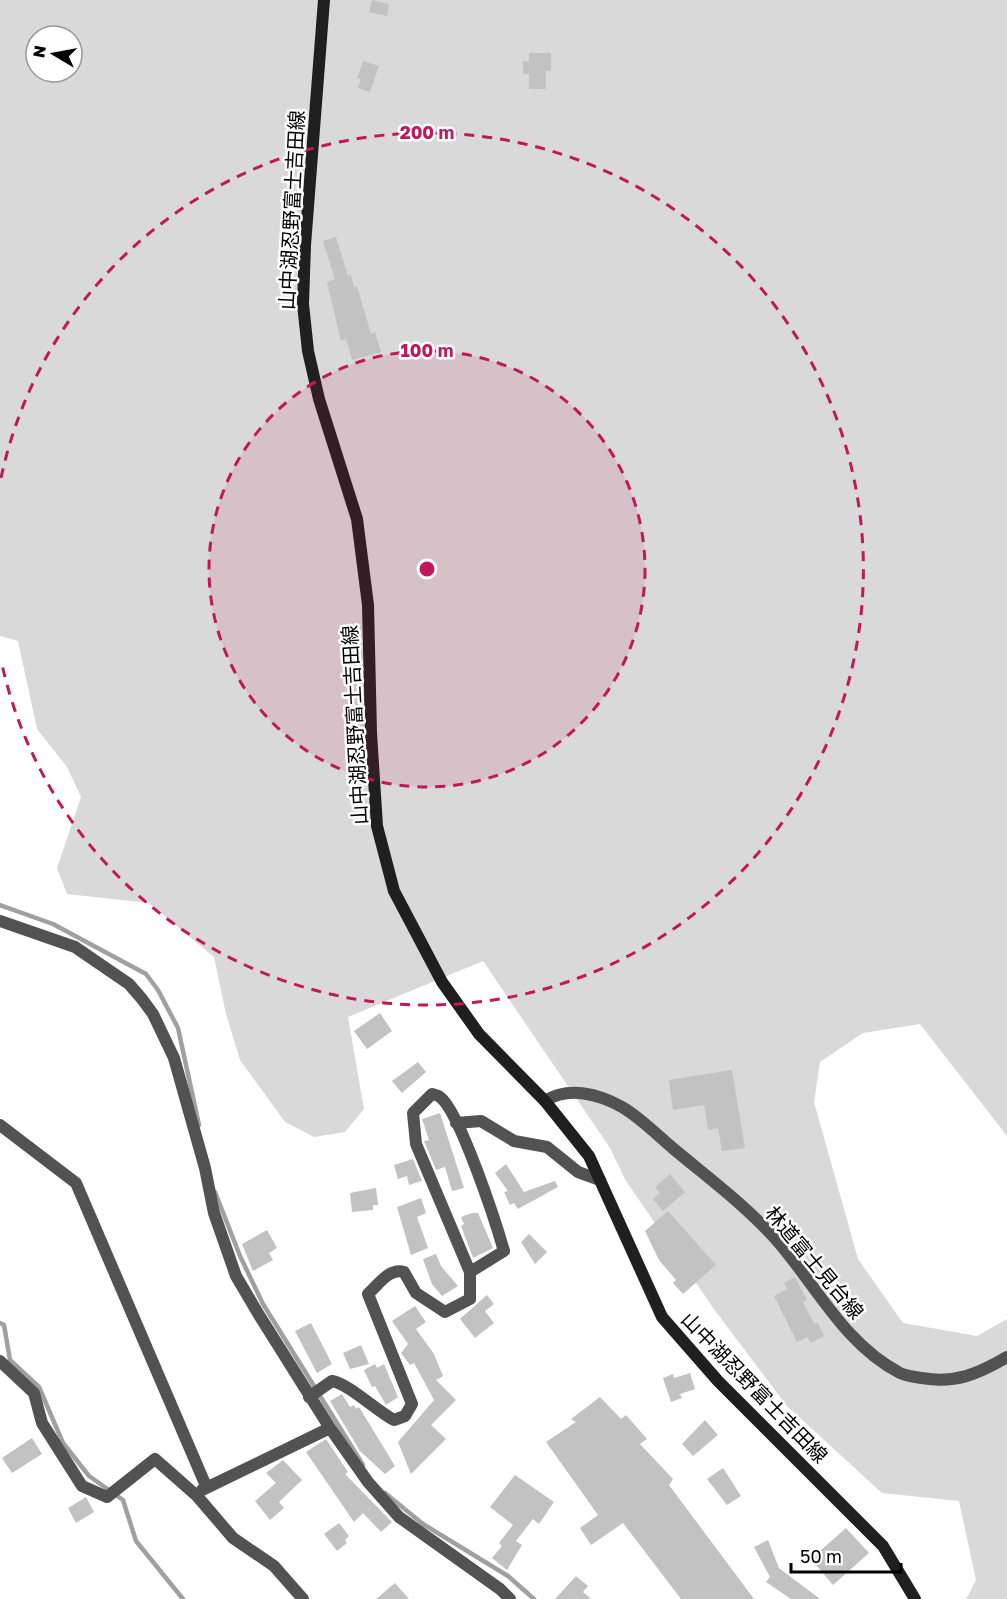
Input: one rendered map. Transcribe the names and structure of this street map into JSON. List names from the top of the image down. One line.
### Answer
{"streets":{"main road":["山中湖忍野富士吉田線"],"street":["林道富士見台線"]},"crossings":[["山中湖忍野富士吉田線","林道富士見台線"]],"scale_bar":"50 m","north":"left","rings":["200 m","100 m"]}
